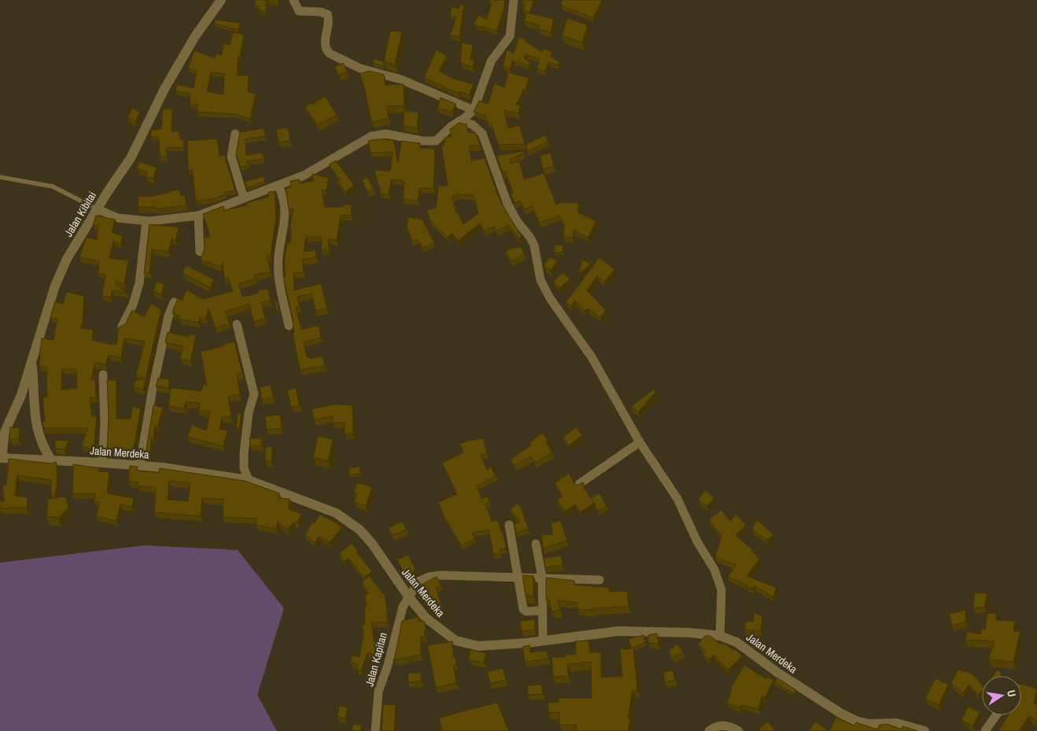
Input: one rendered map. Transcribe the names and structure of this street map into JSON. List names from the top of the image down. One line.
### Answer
{"streets":{"street":["Jalan Kibitai","Jalan Merdeka","Jalan Kapitan"]},"crossings":[["Jalan Kibitai","Jalan Merdeka"],["Jalan Merdeka","Jalan Kapitan"]],"north":"right"}
